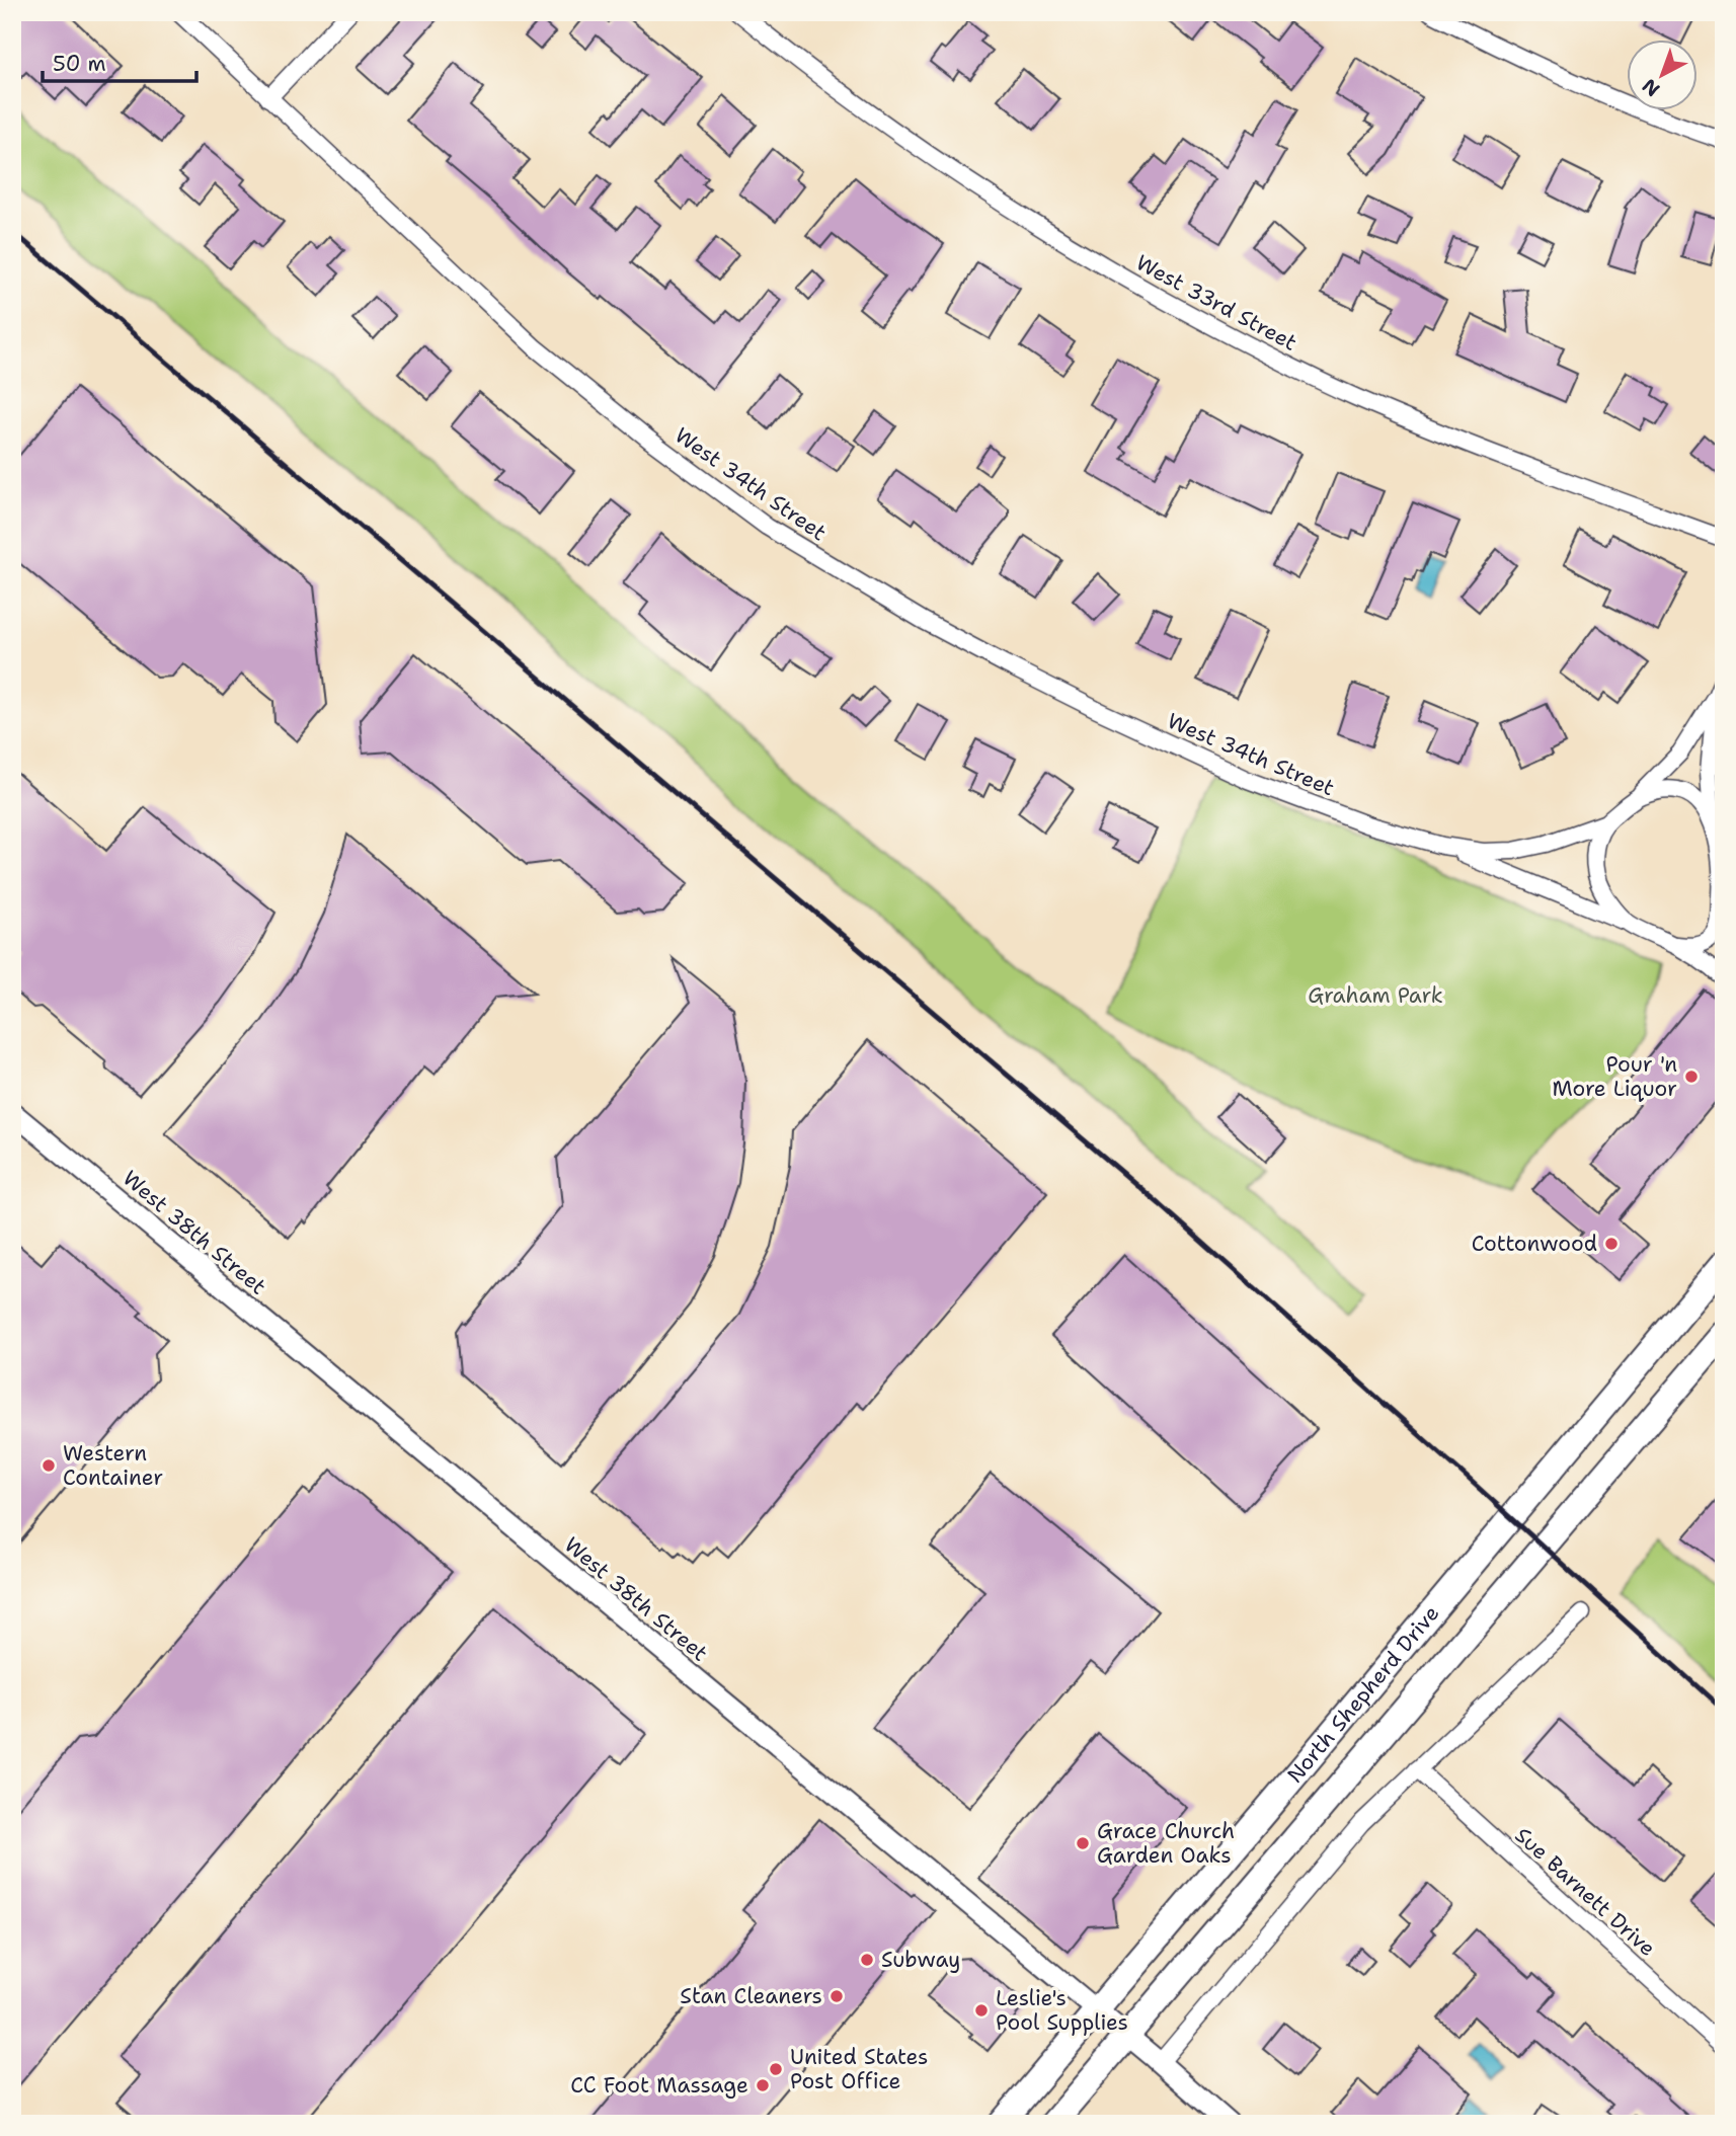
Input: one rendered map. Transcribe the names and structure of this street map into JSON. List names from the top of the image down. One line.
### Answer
{"streets":{"main road":["North Shepherd Drive"],"street":["West 33rd Street","West 34th Street","West 38th Street","Sue Barnett Drive"]},"crossings":[["West 38th Street","North Shepherd Drive"]],"parks":["Graham Park"],"places":["Pour 'n More Liquor","Cottonwood","Western Container","Grace Church Garden Oaks","Subway","Stan Cleaners","Leslie's Pool Supplies","United States Post Office","CC Foot Massage"],"scale_bar":"50 m","north":"bottom left"}
